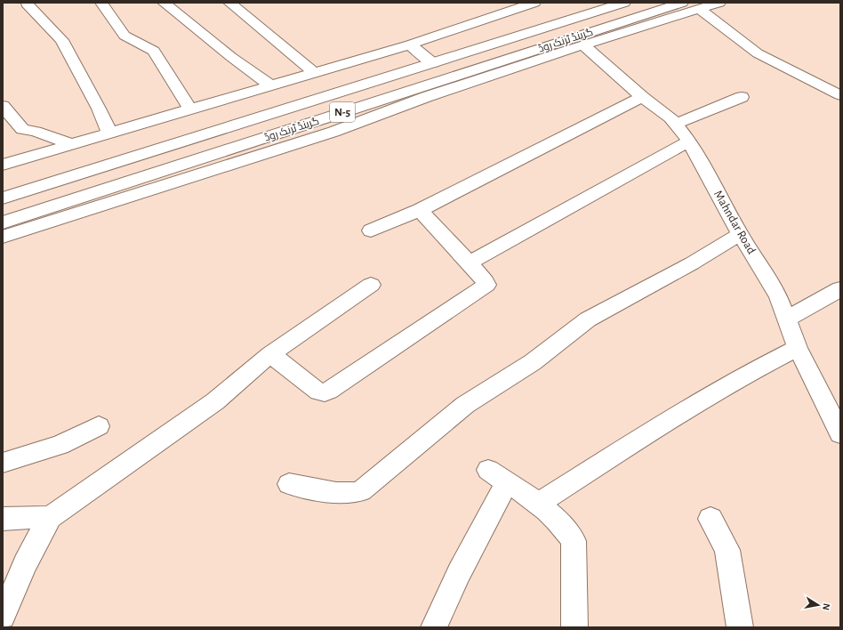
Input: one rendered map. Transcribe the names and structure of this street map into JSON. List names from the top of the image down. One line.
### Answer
{"streets":{"main road":["گرینڈ ٹرنک روڈ","N-5","Mahndar Road"]},"north":"right"}
